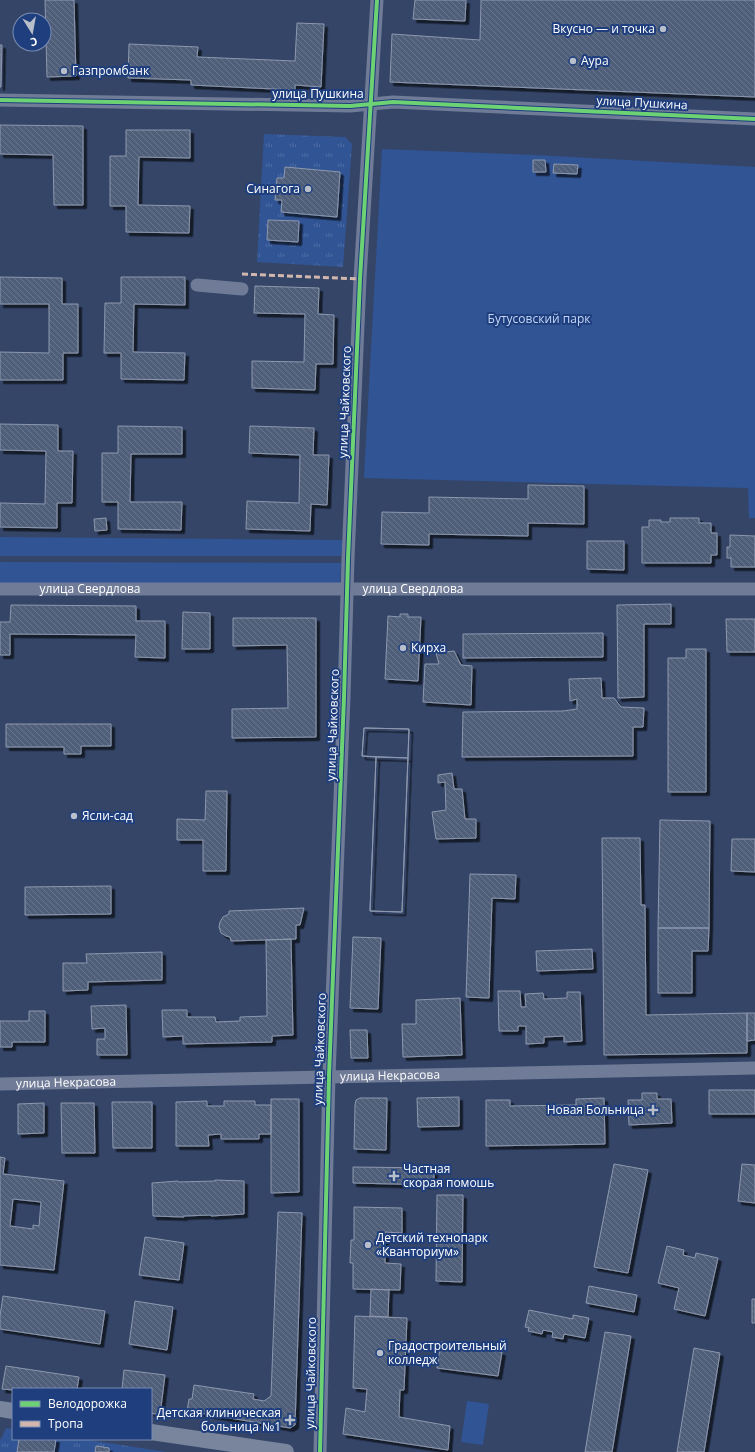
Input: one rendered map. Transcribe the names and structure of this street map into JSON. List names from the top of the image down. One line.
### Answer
{"streets":{"street":["улица Пушкина","улица Чайковского","улица Свердлова","улица Некрасова"]},"crossings":[["улица Пушкина","улица Чайковского"],["улица Чайковского","улица Свердлова"],["улица Чайковского","улица Некрасова"]],"parks":["Бутусовский парк"],"places":{"other":["Вкусно — и точка","Аура","Газпромбанк","Синагога","Кирха","Ясли-сад","Детский технопарк «Кванториум»","Градостроительный колледж"],"health":["Новая Больница","Частная скорая помошь","Детская клиническая больница №1"]},"legend":["Велодорожка","Тропа"],"north":"bottom"}
